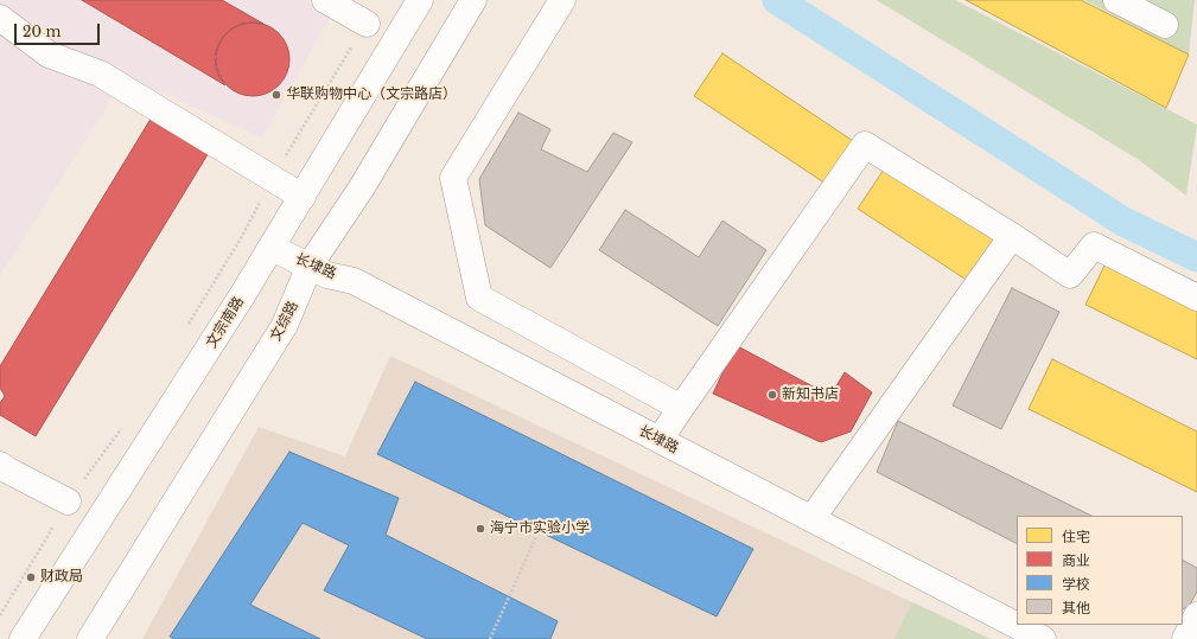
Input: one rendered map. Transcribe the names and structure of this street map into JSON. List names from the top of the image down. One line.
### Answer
{"streets":{"main road":["长埭路","文综路","文宗南路"]},"crossings":[["长埭路","文综路"],["长埭路","文宗南路"]],"places":["华联购物中心（文宗路店）","新知书店","海宁市实验小学","财政局"],"legend":["住宅","商业","学校","其他"],"scale_bar":"20 m"}
